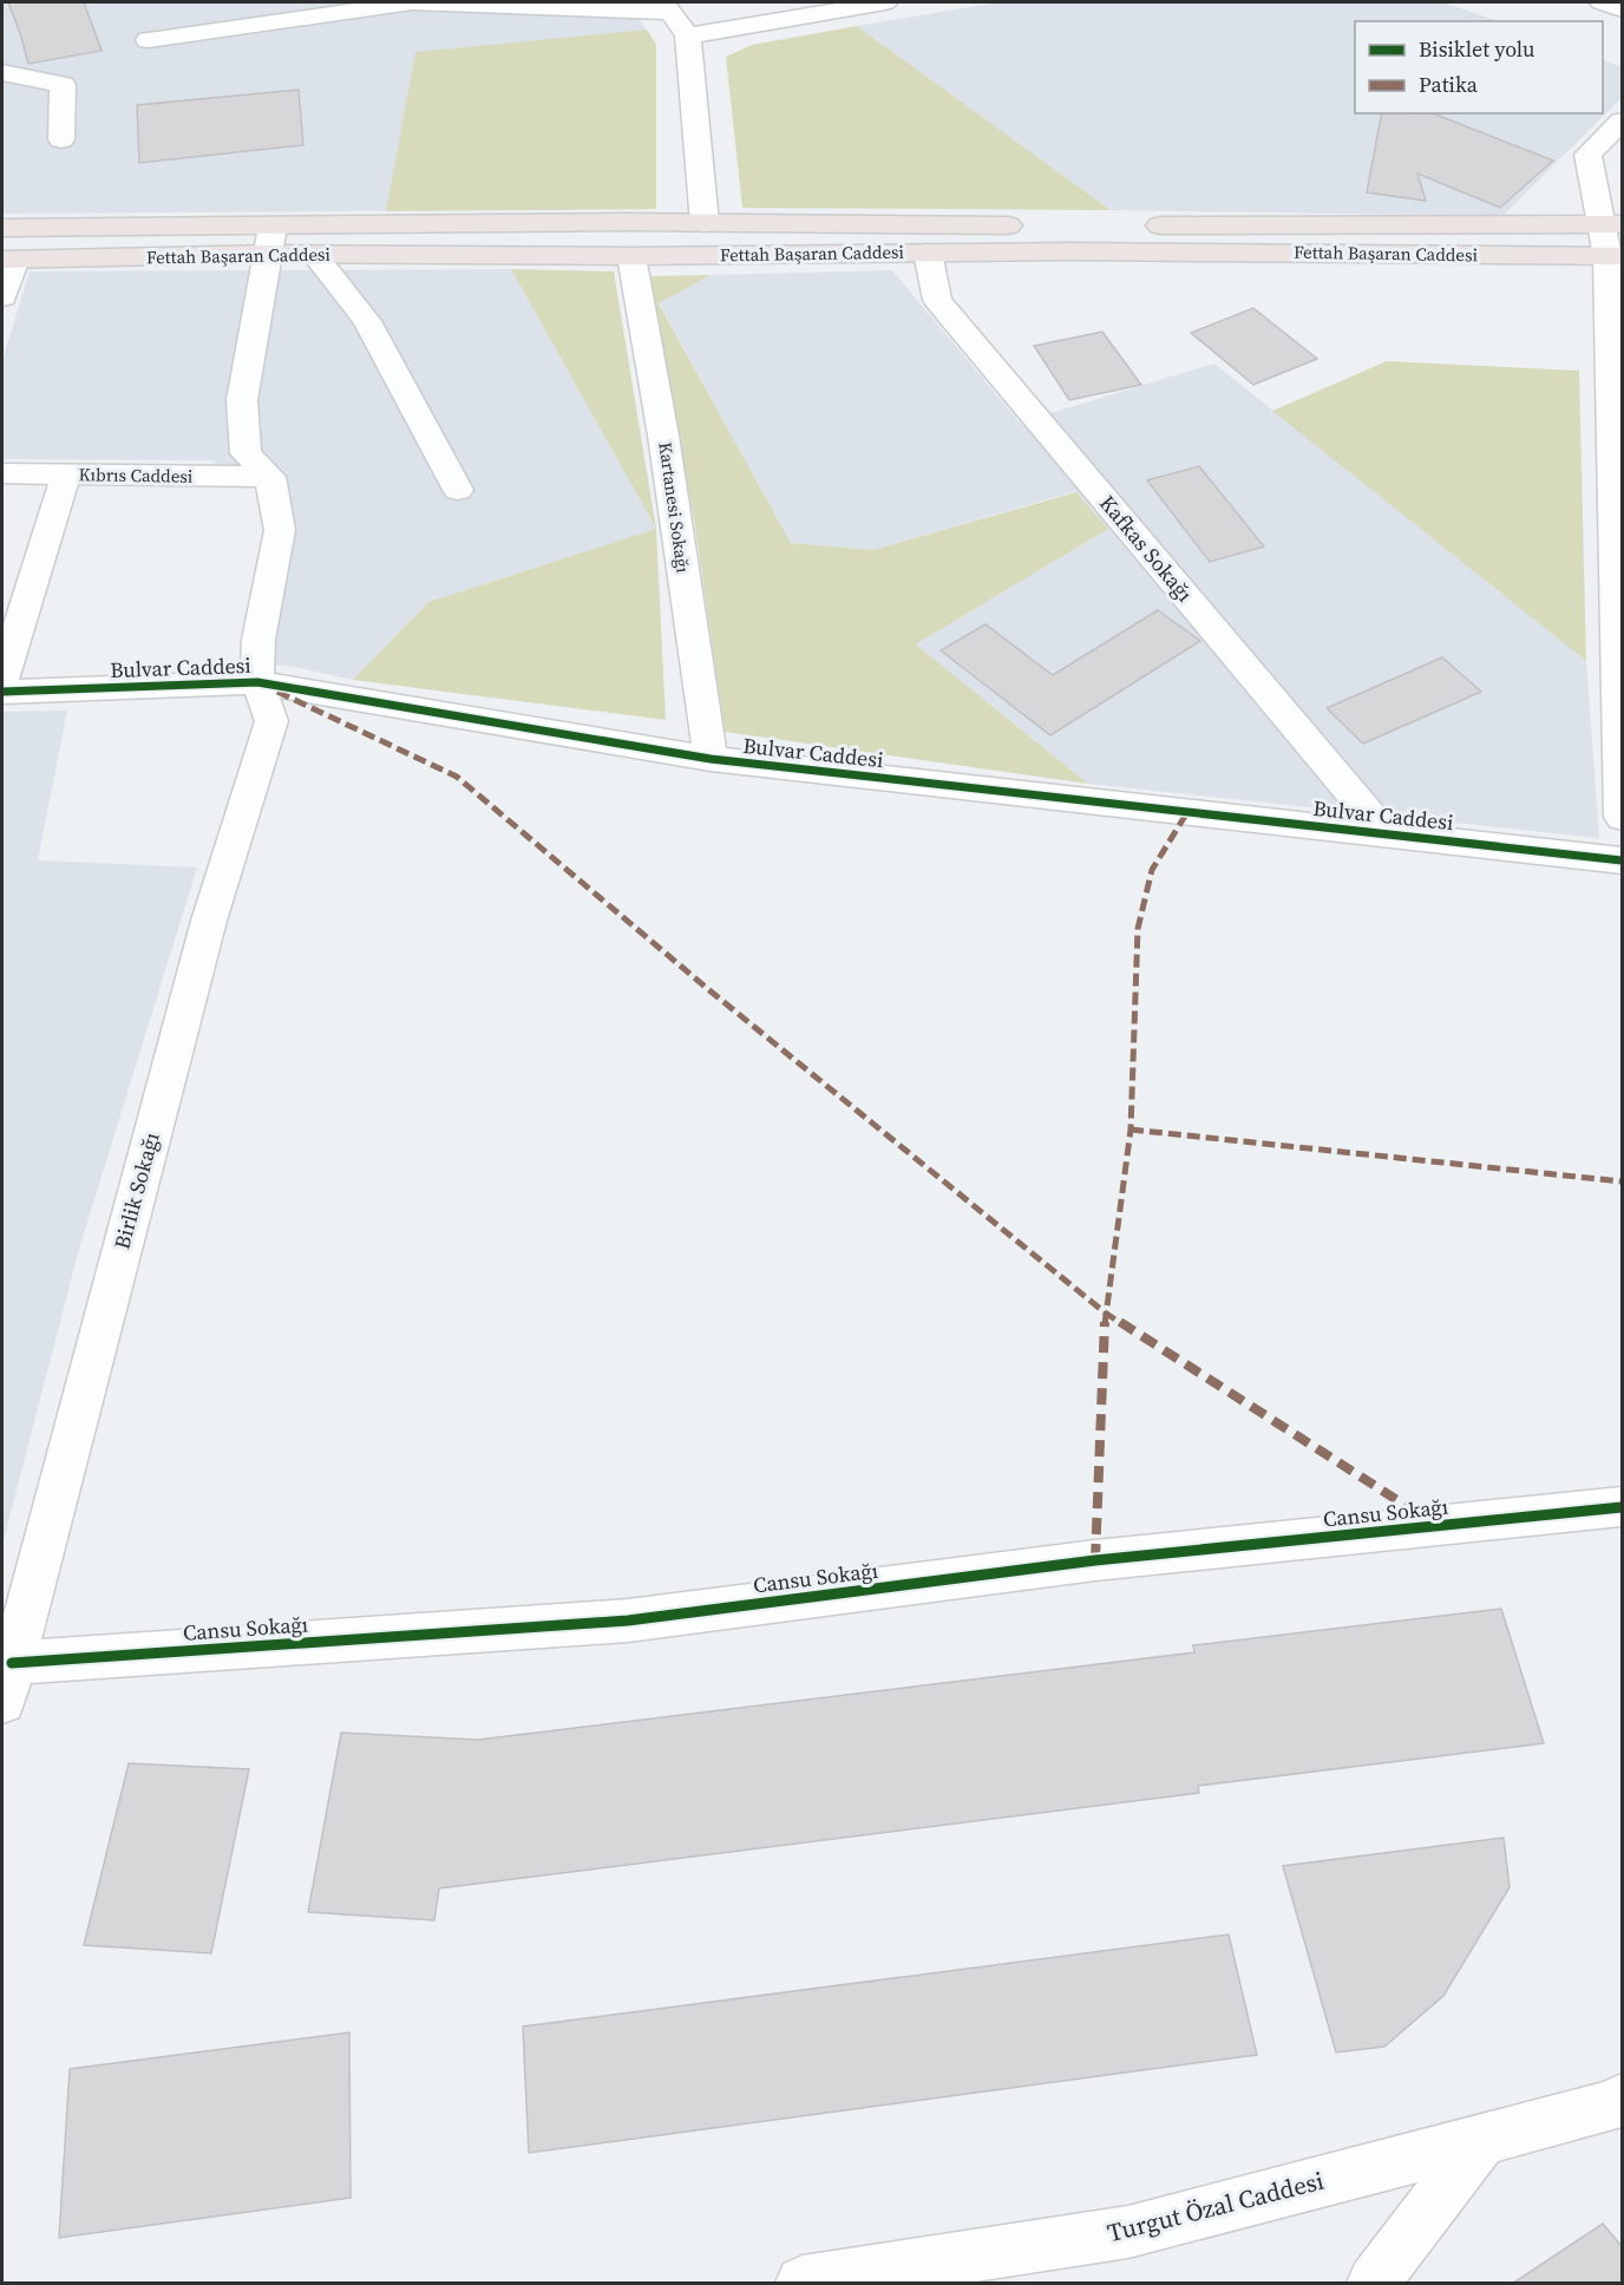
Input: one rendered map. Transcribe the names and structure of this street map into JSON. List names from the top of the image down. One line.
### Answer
{"streets":{"main road":["Fettah Başaran Caddesi"],"street":["Kıbrıs Caddesi","Kartanesi Sokağı","Kafkas Sokağı","Bulvar Caddesi","Birlik Sokağı","Cansu Sokağı","Turgut Özal Caddesi"]},"crossings":[["Fettah Başaran Caddesi","Kartanesi Sokağı"],["Fettah Başaran Caddesi","Kafkas Sokağı"],["Kartanesi Sokağı","Bulvar Caddesi"],["Kafkas Sokağı","Bulvar Caddesi"],["Bulvar Caddesi","Birlik Sokağı"],["Birlik Sokağı","Cansu Sokağı"]],"legend":["Bisiklet yolu","Patika"]}
